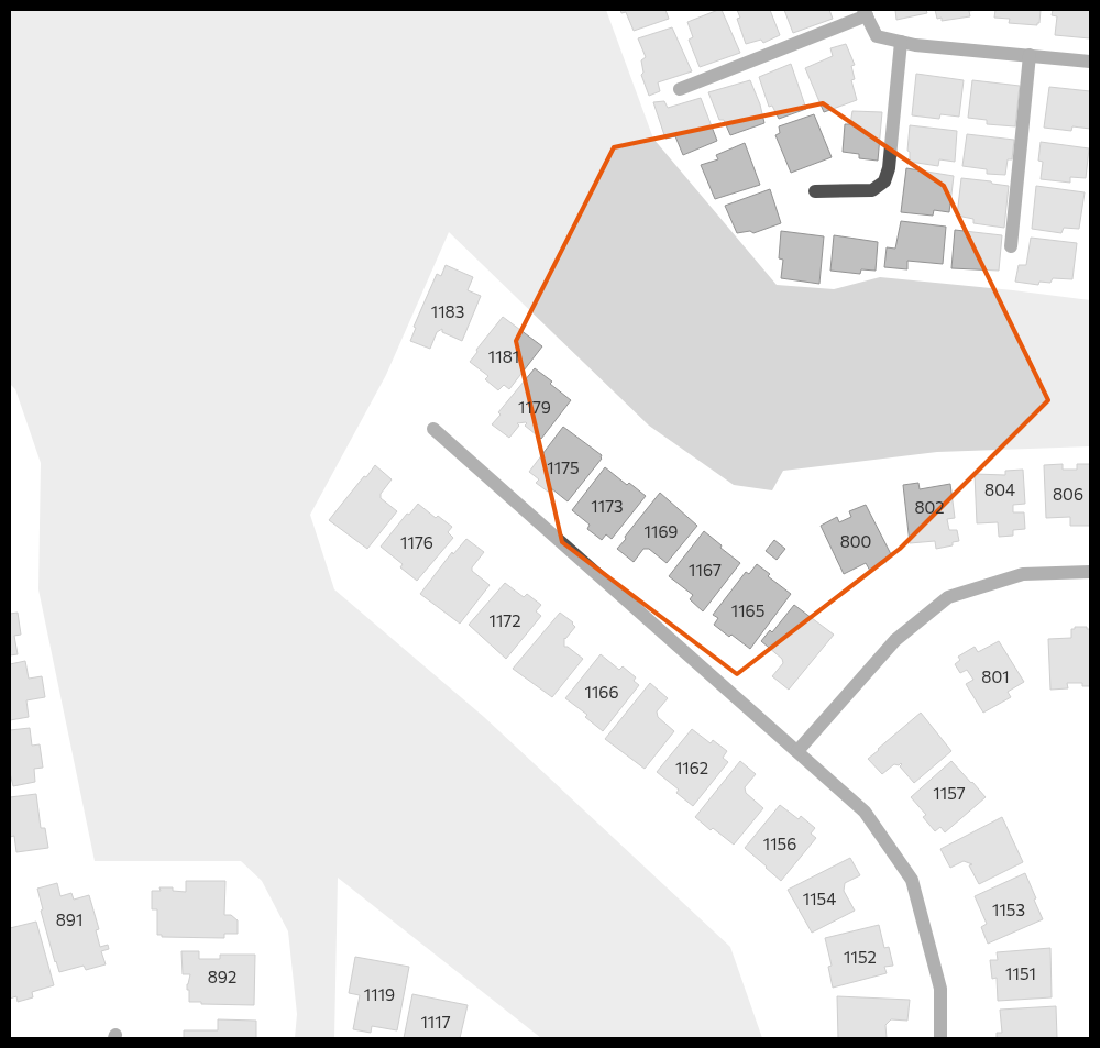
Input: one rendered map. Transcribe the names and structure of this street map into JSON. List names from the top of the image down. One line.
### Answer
{"house_numbers":["1183","1181","1179","1175","804","806","1173","802","1169","800","1176","1167","1165","1172","801","1166","1162","1157","1156","1154","1153","891","1152","1151","892","1119","1117"]}
